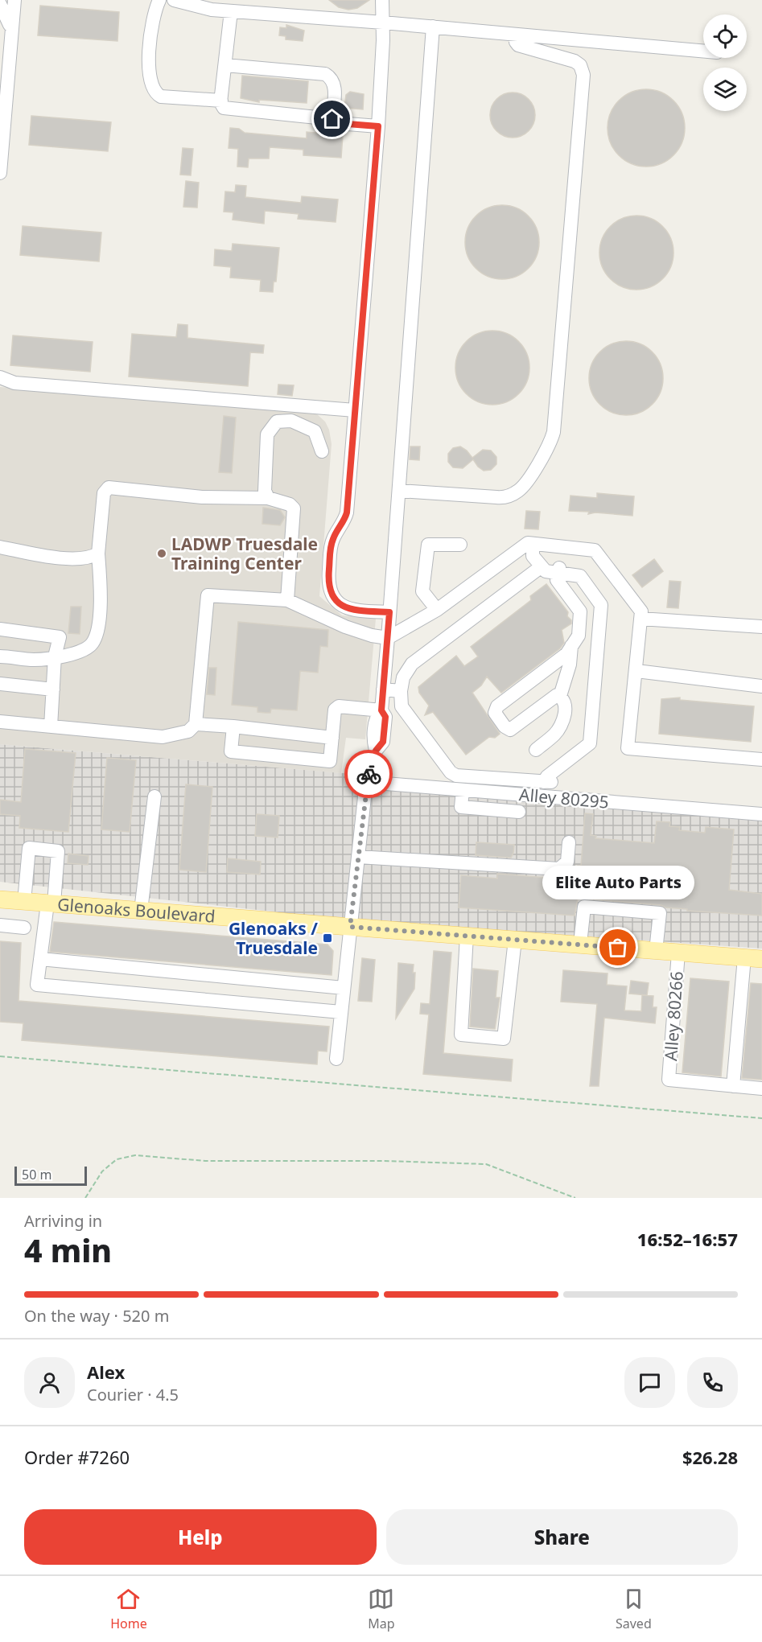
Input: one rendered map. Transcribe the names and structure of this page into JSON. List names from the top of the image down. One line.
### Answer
{"streets":{"main road":["Glenoaks Boulevard"],"street":["Alley 80295","Alley 80266"]},"crossings":[["Glenoaks Boulevard","Alley 80266"]],"places":{"other":["LADWP Truesdale Training Center","Elite Auto Parts"],"transit":["Glenoaks / Truesdale"]},"scale_bar":"50 m","page":{"bubble":"Elite Auto Parts","scale":"50 m","heading":["4 min","Arriving in","16:52–16:57"],"panel":["Alex","Courier · 4.5","Order #7260","$26.28"],"bar":"On the way · 520 m","buttons":["Help","Share"],"tabs":["Home","Map","Saved"]}}
